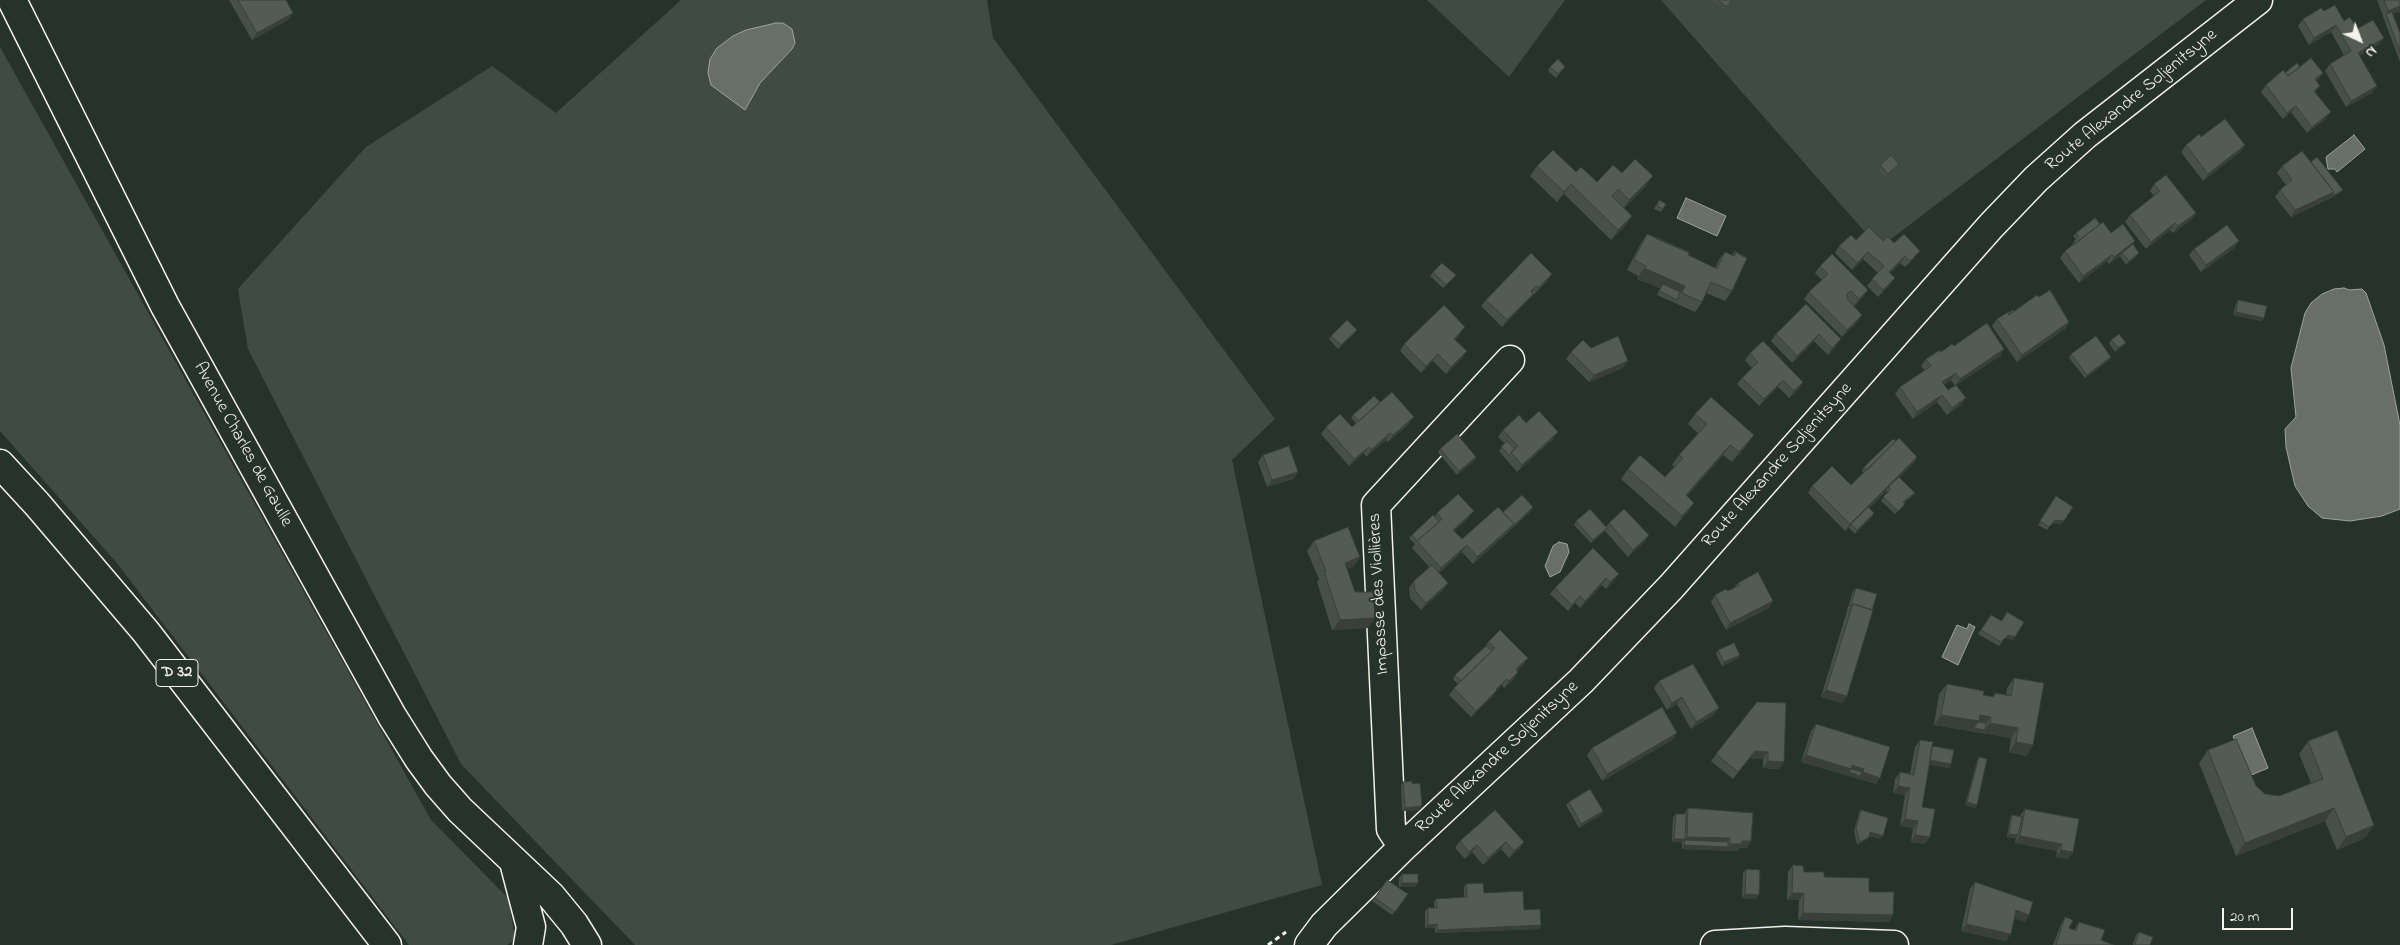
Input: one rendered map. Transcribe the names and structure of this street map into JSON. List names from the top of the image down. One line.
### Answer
{"streets":{"street":["Route Alexandre Soljenitsyne","Avenue Charles de Gaulle","Impasse des Viollières","D 32"]},"crossings":[["Route Alexandre Soljenitsyne","Impasse des Viollières"]],"scale_bar":"20 m","north":"bottom right"}
